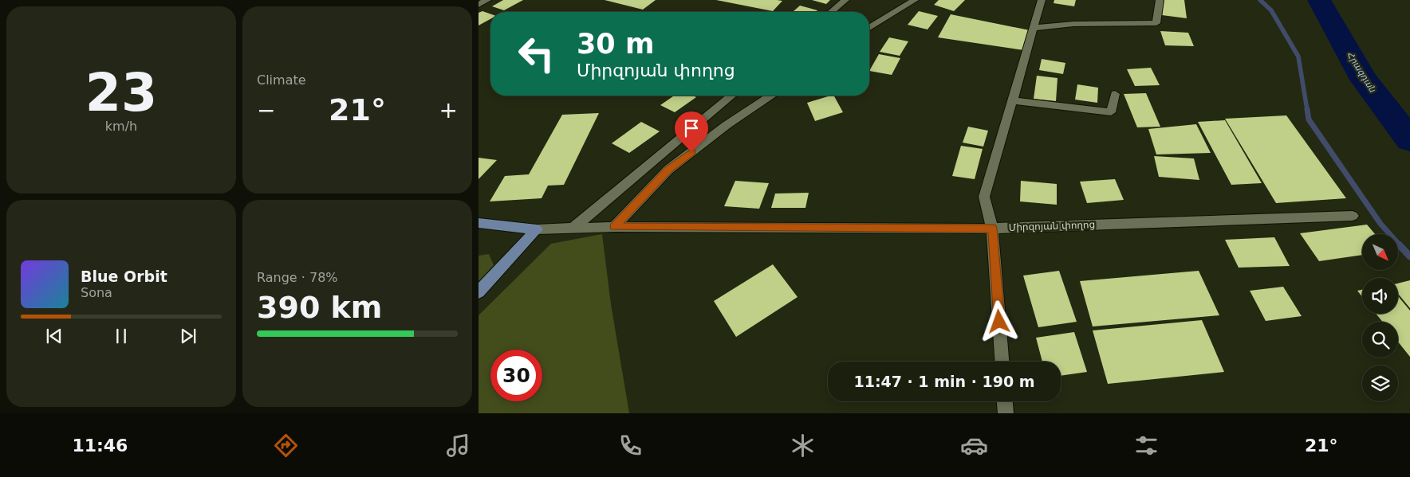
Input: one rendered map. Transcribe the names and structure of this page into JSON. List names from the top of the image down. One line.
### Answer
{"streets":{"street":["Միրզոյան փողոց"]},"water":["Հրազդան"],"north":"bottom right","page":{"tile":[["23","km/h"],"Climate",["Range · 78%","390 km"]],"turn":["30 m","Միրզոյան փողոց"],"heat":["−","21°","+"],"song":["Blue Orbit","Sona"],"limit":"30","trip":"11:47 · 1 min · 190 m","tabs":["11:46","21°"]}}
